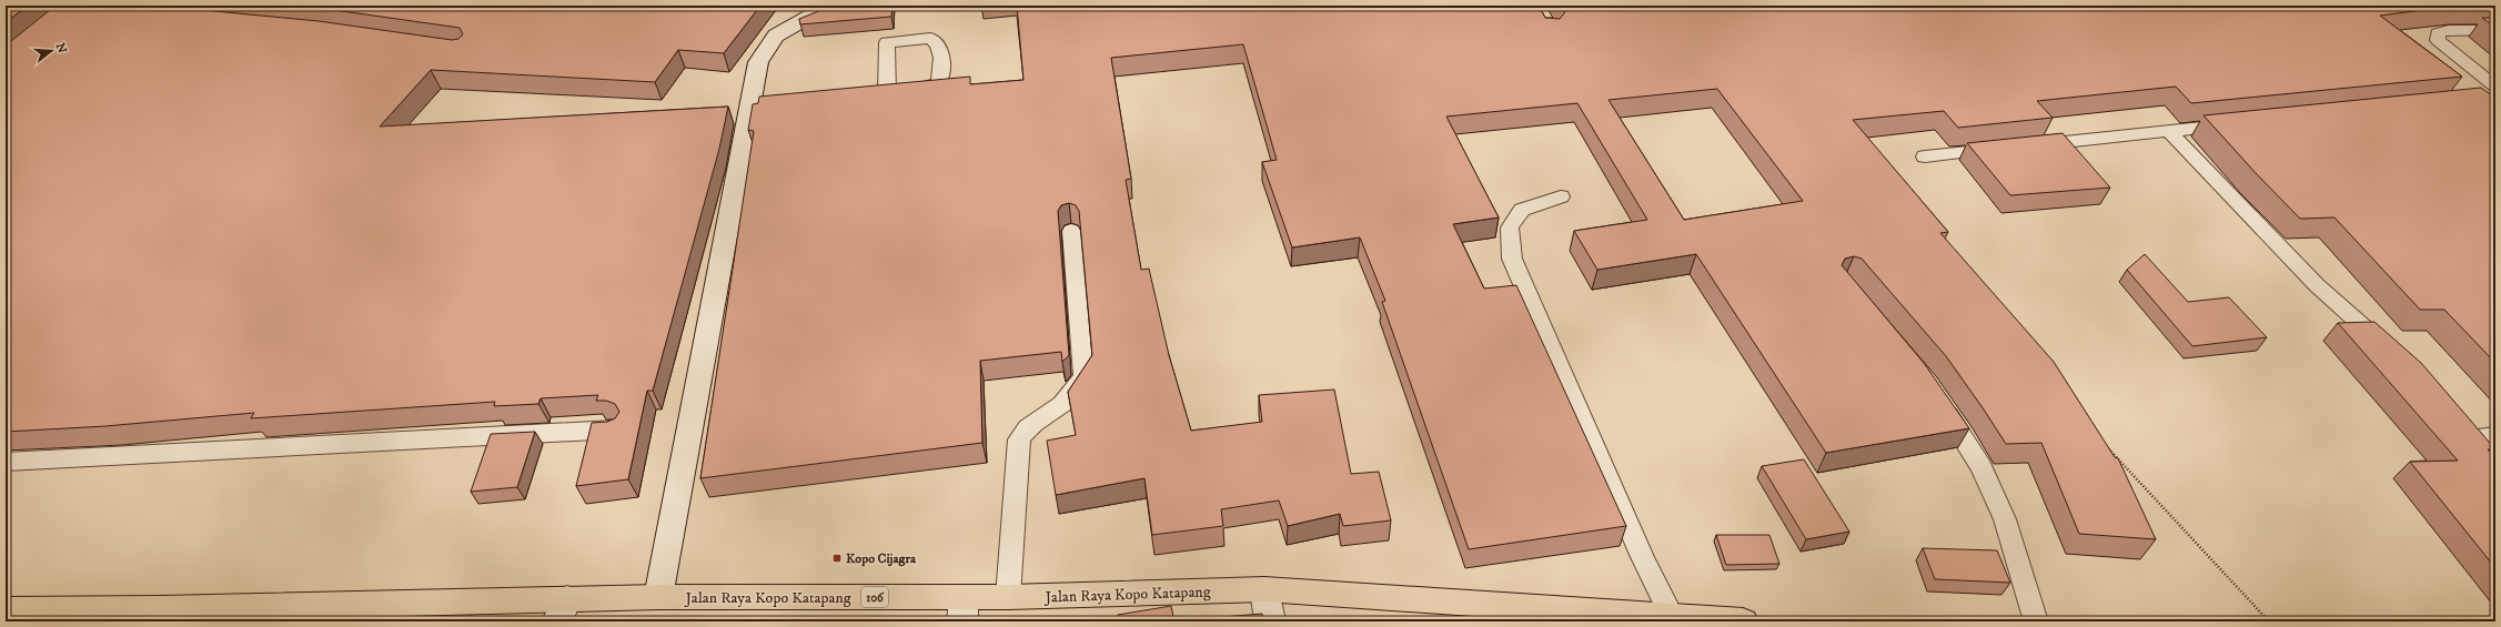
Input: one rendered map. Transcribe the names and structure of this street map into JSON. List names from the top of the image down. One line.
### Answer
{"streets":{"main road":["Jalan Raya Kopo Katapang","106"]},"places":{"transit":["Kopo Cijagra"]},"north":"right"}
